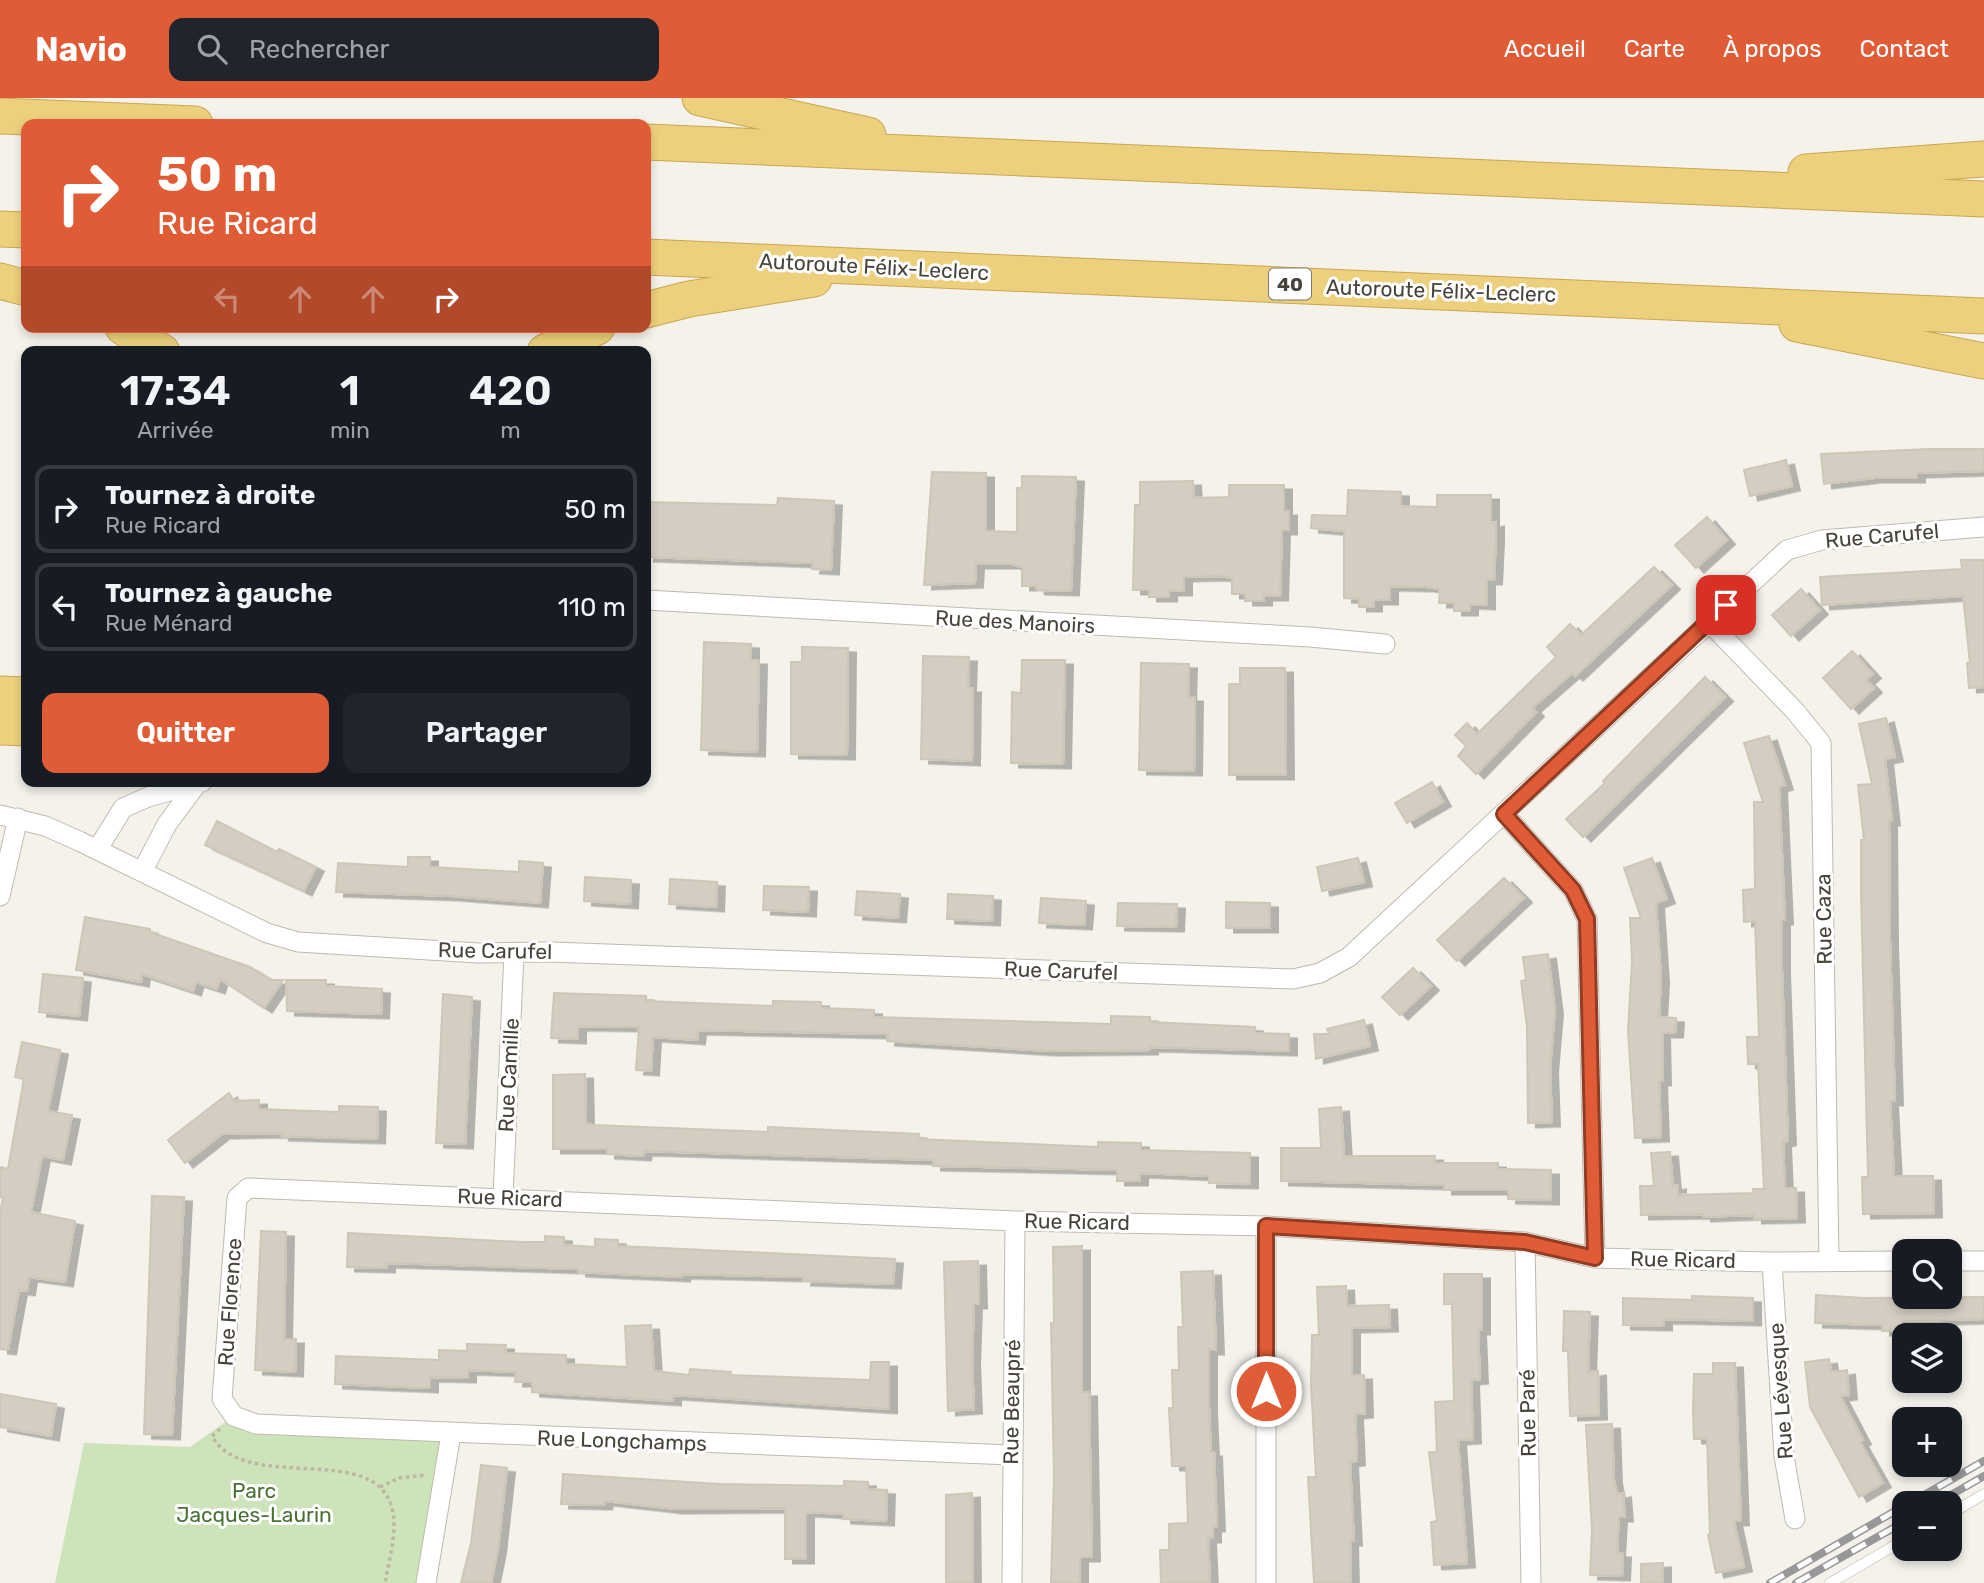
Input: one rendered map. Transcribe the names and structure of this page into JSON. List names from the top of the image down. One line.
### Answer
{"streets":{"highway":["Autoroute Félix-Leclerc","40"],"street":["Rue Carufel","Rue des Manoirs","Rue Caza","Rue Camille","Rue Ricard","Rue Florence","Rue Lévesque","Rue Beaupré","Rue Paré","Rue Longchamps"]},"crossings":[["Rue Carufel","Rue Caza"],["Rue Carufel","Rue Camille"],["Rue Caza","Rue Ricard"],["Rue Camille","Rue Ricard"],["Rue Ricard","Rue Florence"],["Rue Ricard","Rue Lévesque"],["Rue Ricard","Rue Beaupré"],["Rue Ricard","Rue Paré"],["Rue Florence","Rue Longchamps"],["Rue Beaupré","Rue Longchamps"]],"parks":["Parc Jacques-Laurin"],"page":{"header":"Navio","search":"Rechercher","nav":["Accueil","Carte","À propos","Contact"],"turn":["50 m","Rue Ricard"],"eta":["17:34","Arrivée","1","min","420","m"],"list":[{"name":"Tournez à droite","note":"Rue Ricard","value":"50 m"},{"name":"Tournez à gauche","note":"Rue Ménard","value":"110 m"}],"buttons":["Quitter","Partager"],"map_buttons":["+","−"]}}
